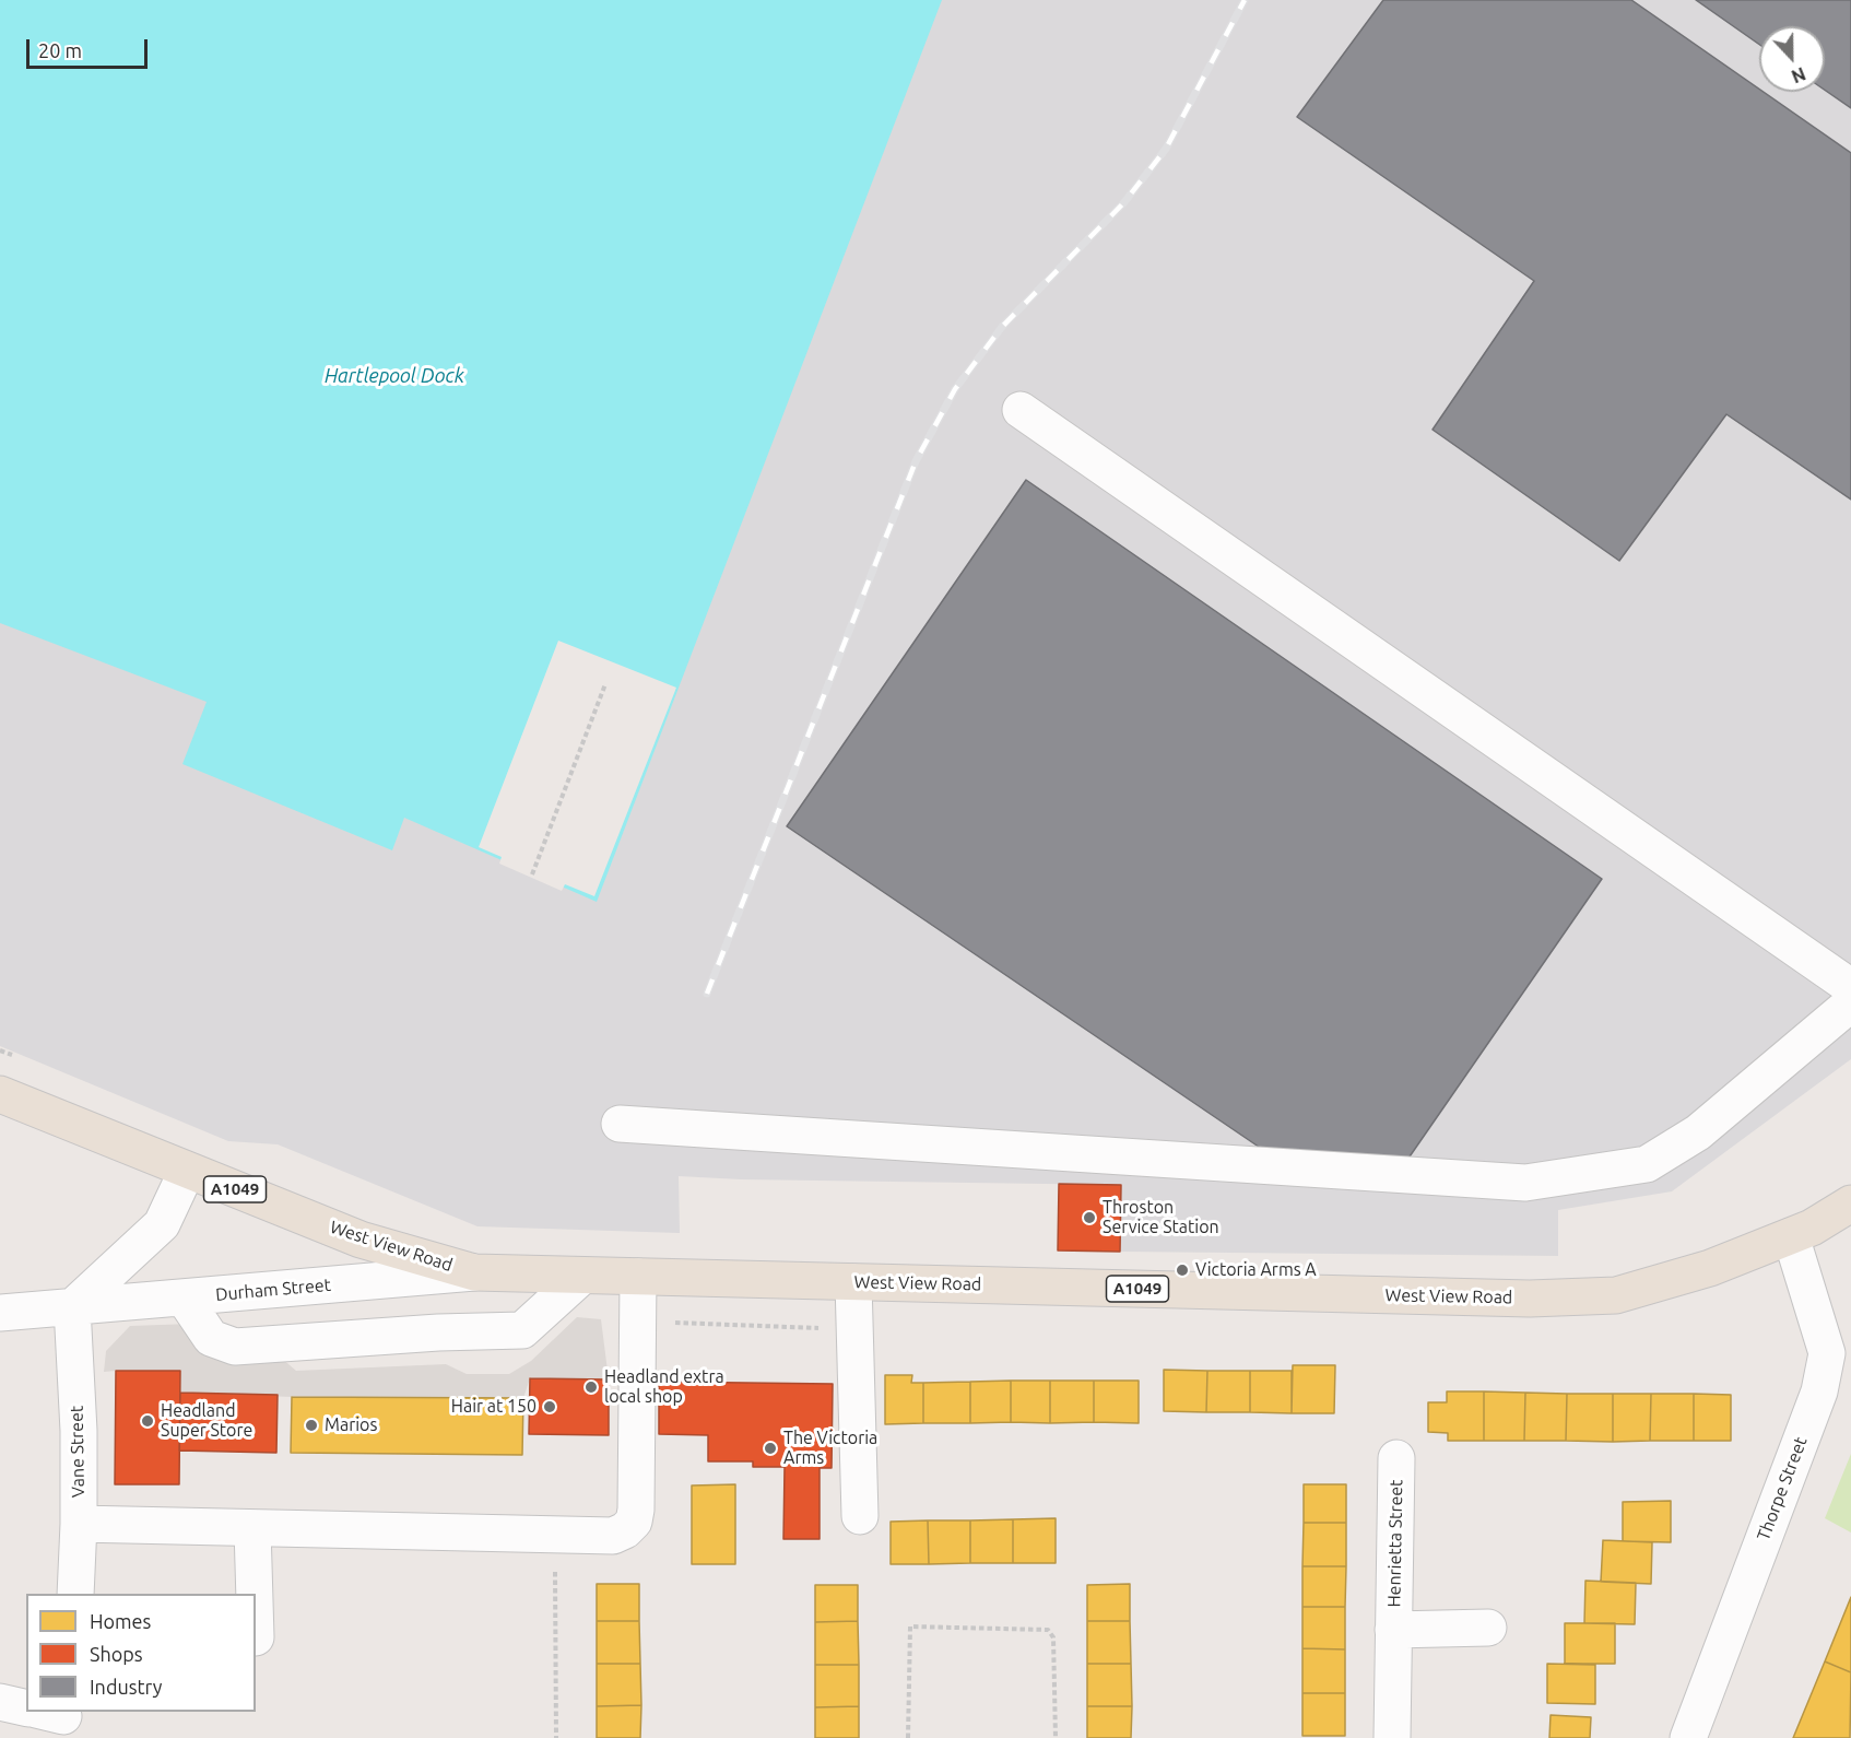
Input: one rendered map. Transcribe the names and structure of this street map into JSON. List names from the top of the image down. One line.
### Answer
{"streets":{"main road":["A1049","West View Road"],"street":["Durham Street","Vane Street","Thorpe Street","Henrietta Street"]},"crossings":[["West View Road","Durham Street"],["West View Road","Thorpe Street"],["Durham Street","Vane Street"]],"water":["Hartlepool Dock"],"places":["Throston Service Station","Victoria Arms A","Headland extra local shop","Hair at 150","Headland Super Store","Marios","The Victoria Arms"],"legend":["Homes","Shops","Industry"],"scale_bar":"20 m","north":"bottom"}
